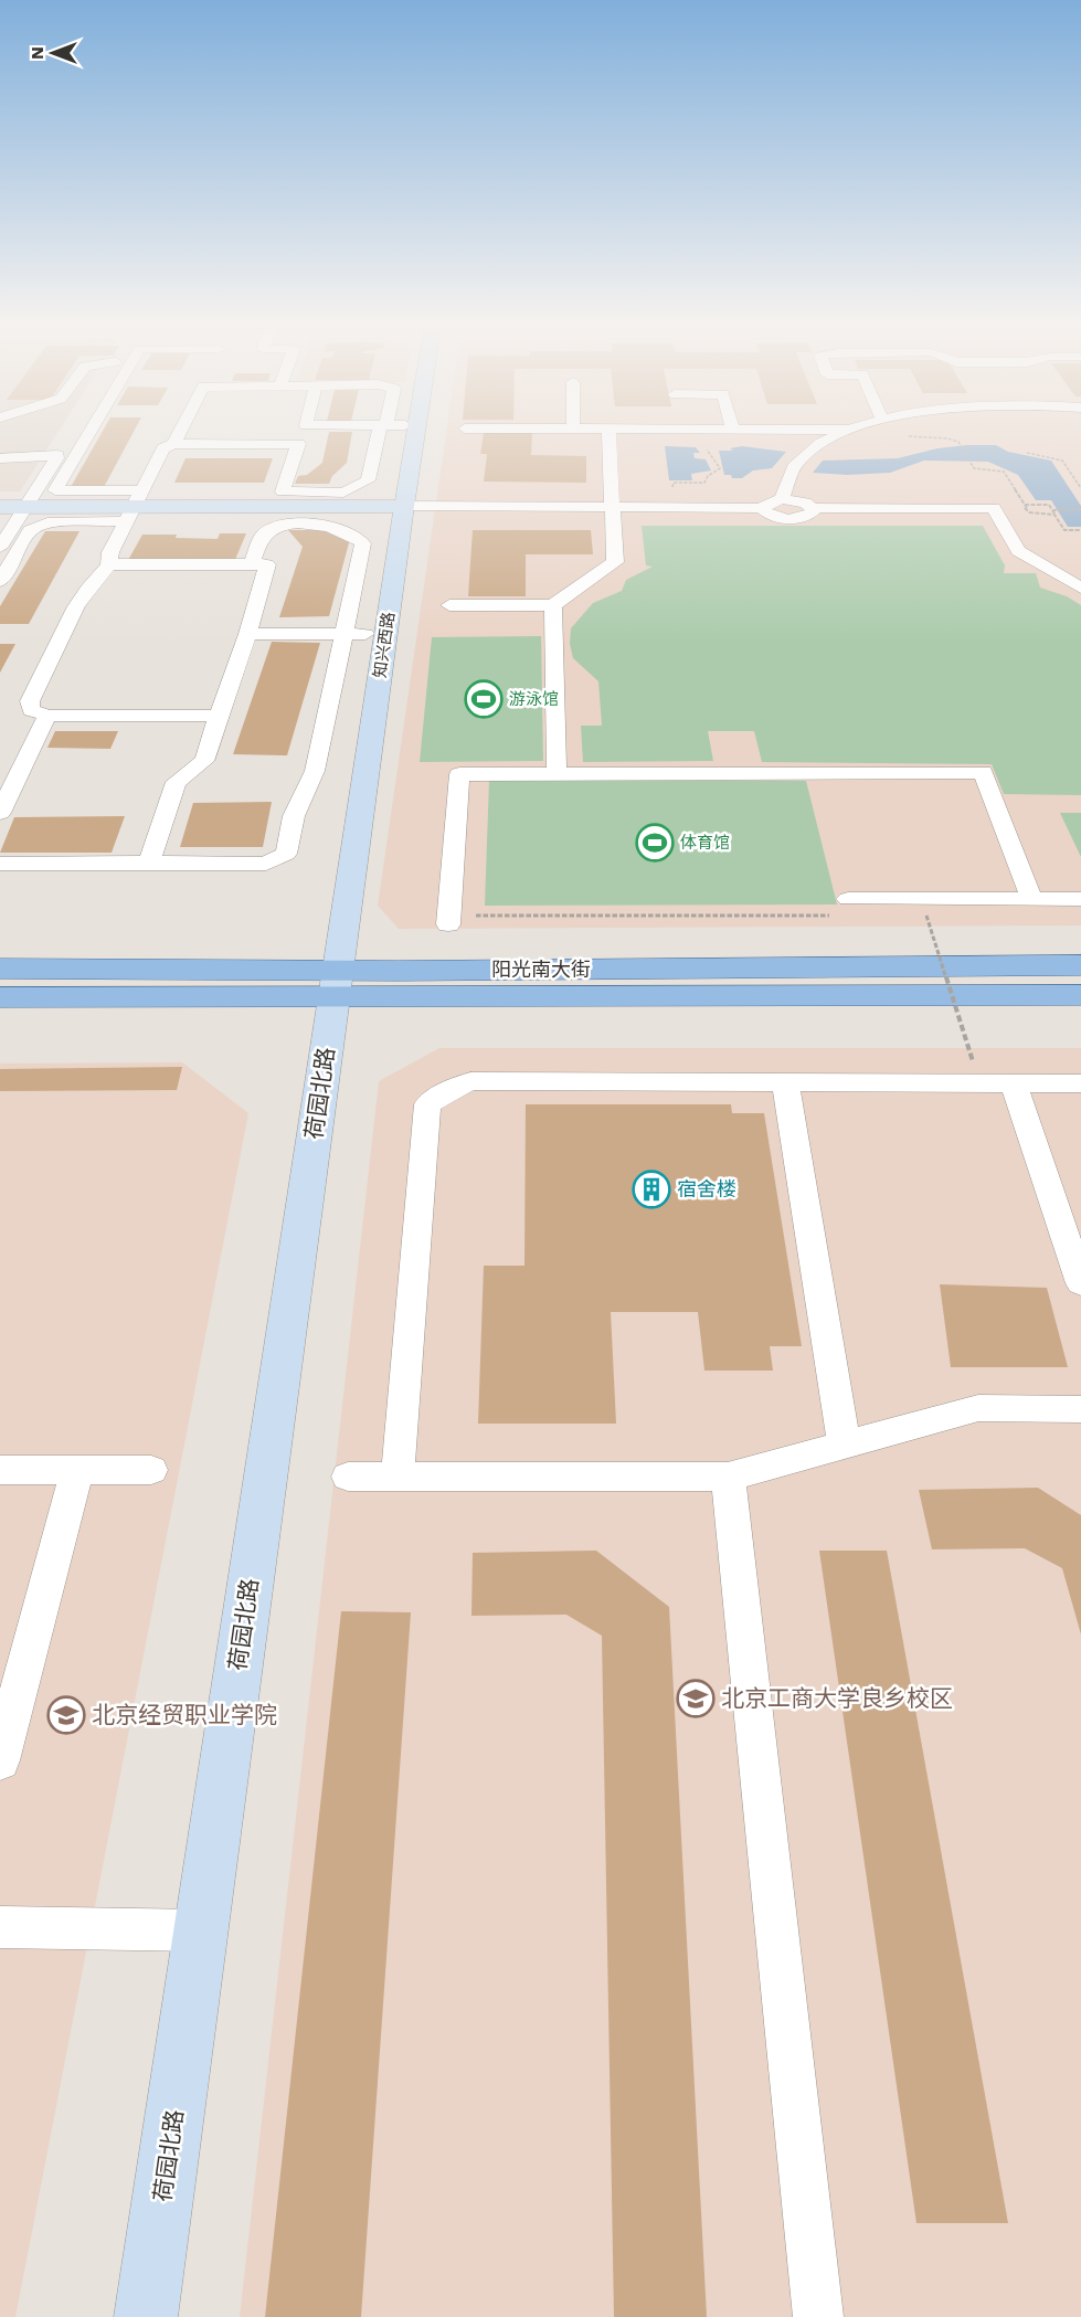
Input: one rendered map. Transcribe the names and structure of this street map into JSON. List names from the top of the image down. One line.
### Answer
{"streets":{"main road":["阳光南大街"],"street":["知兴西路","荷园北路"]},"crossings":[["知兴西路","阳光南大街"],["知兴西路","荷园北路"],["阳光南大街","荷园北路"]],"places":{"sports":["游泳馆","体育馆"],"building":["宿舍楼"],"school or university":["北京工商大学良乡校区","北京经贸职业学院"]},"north":"left"}
